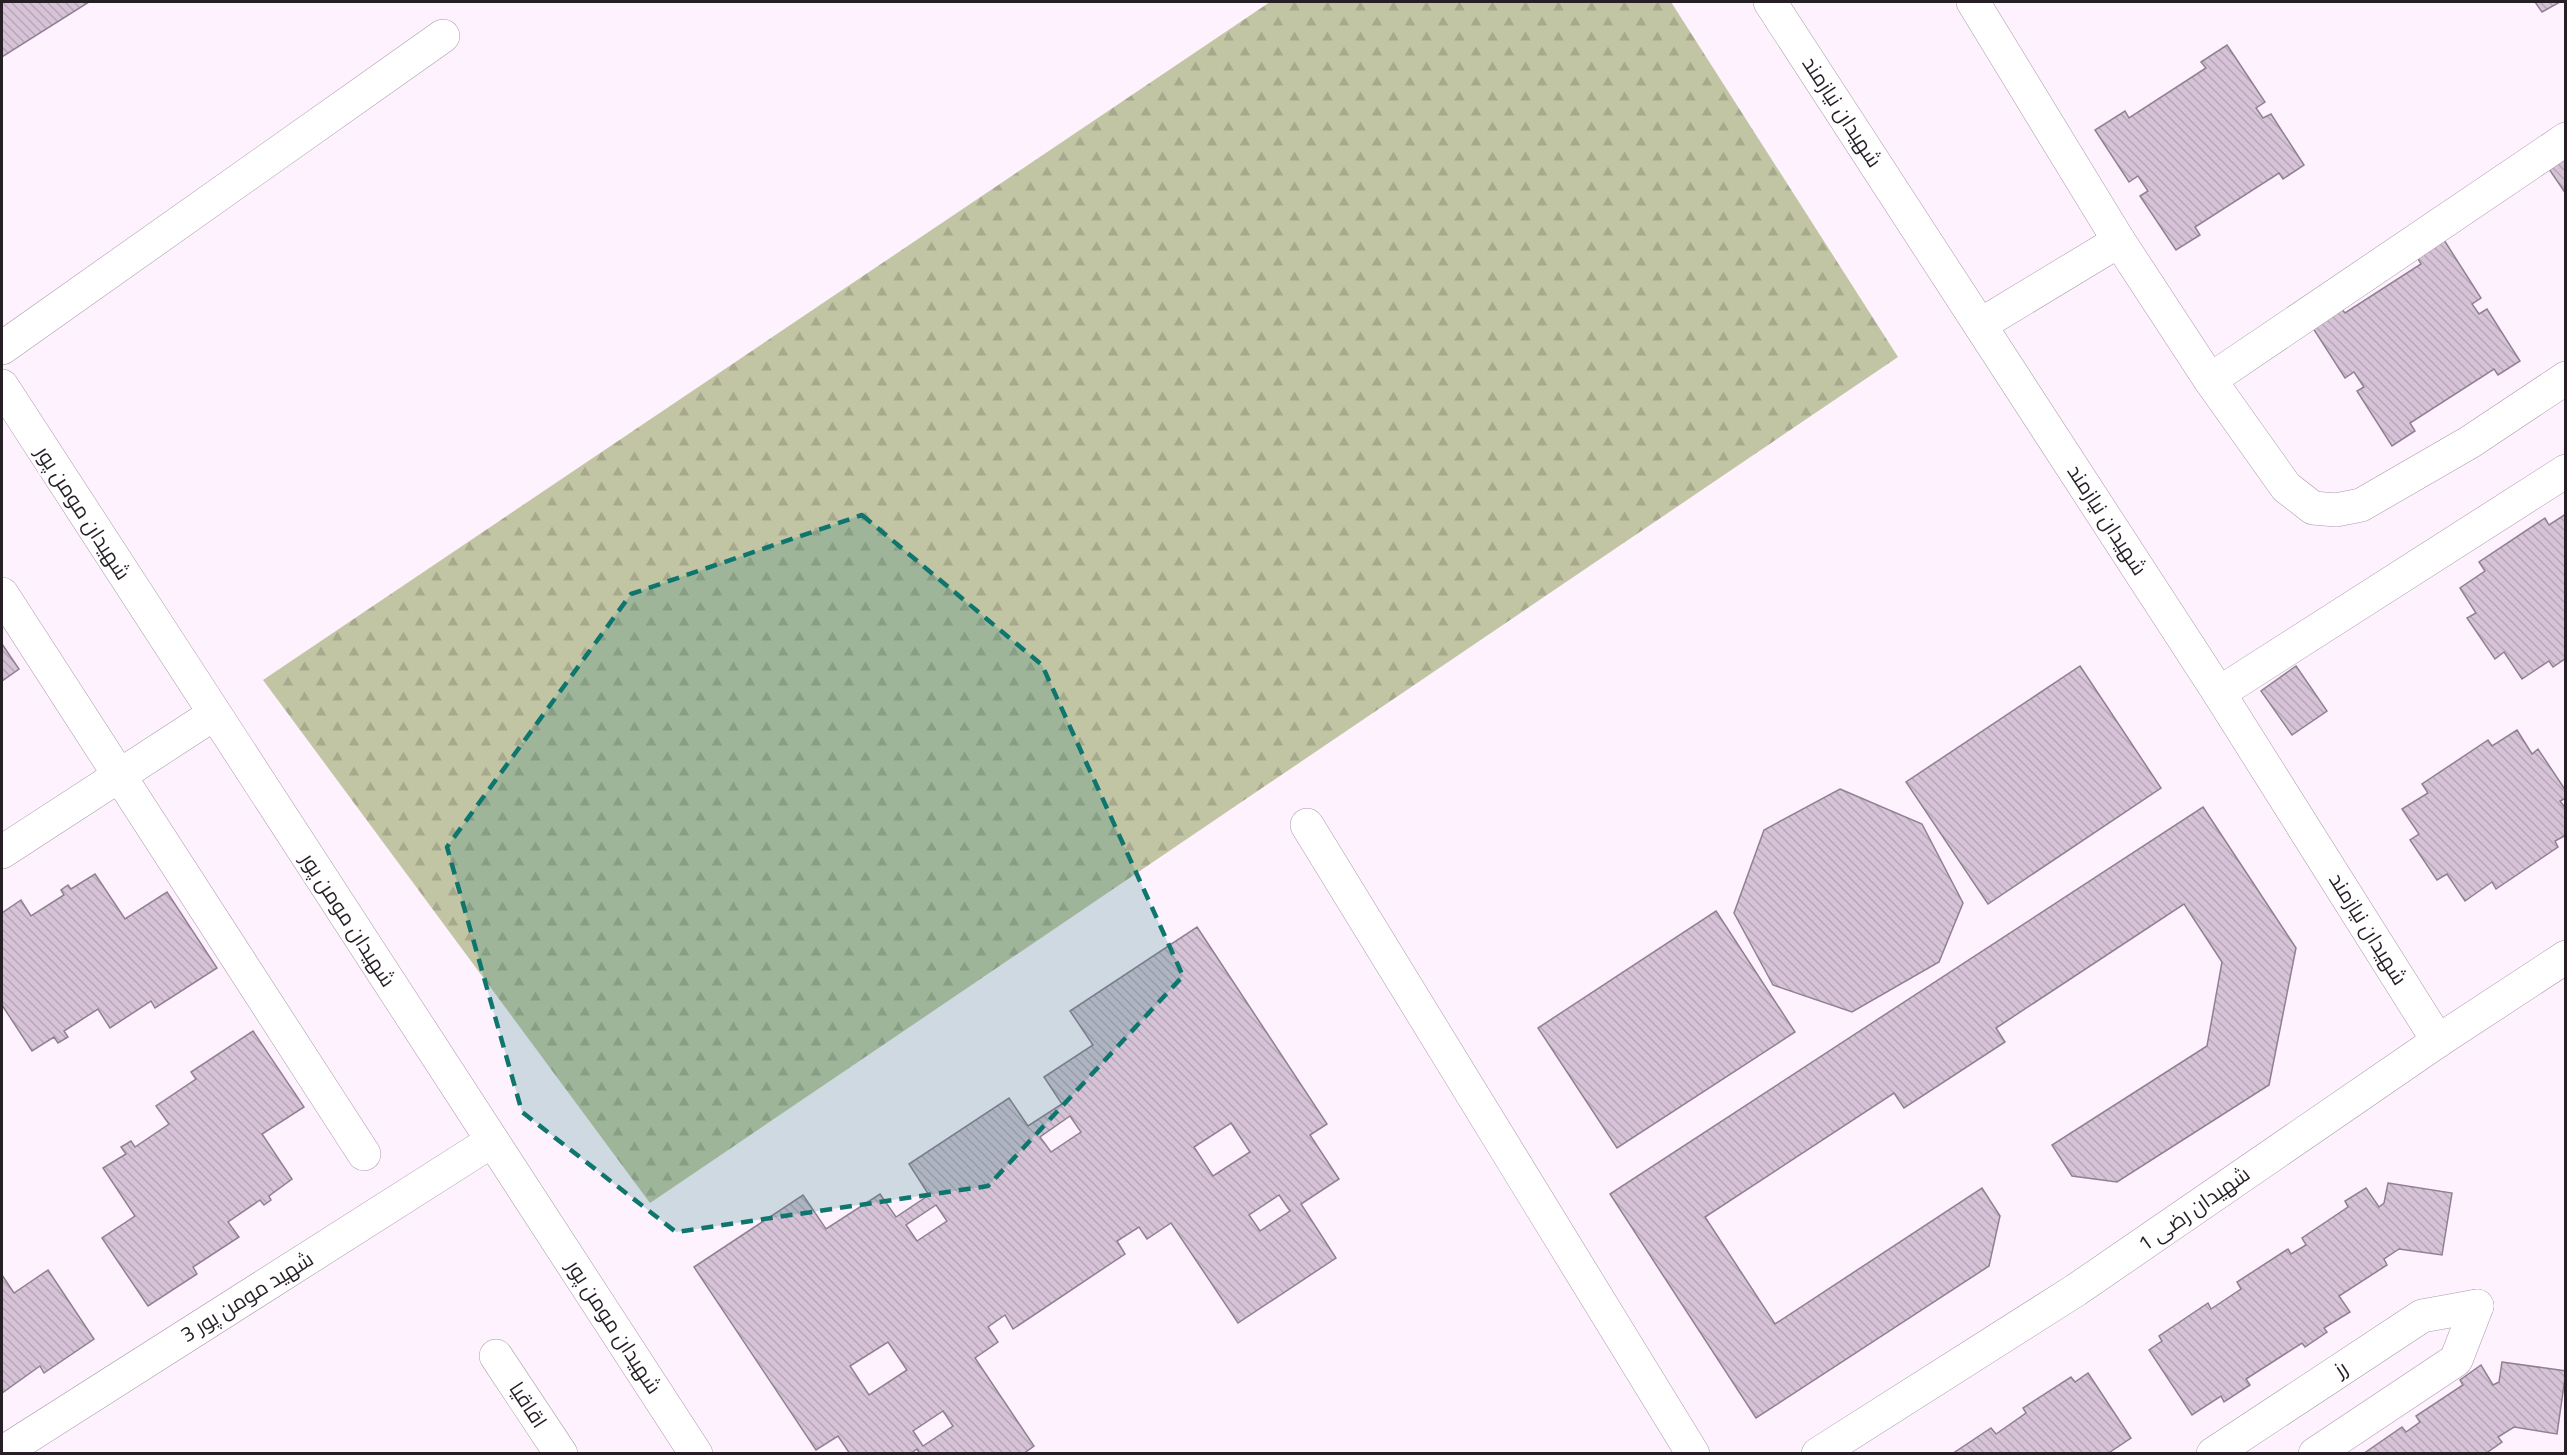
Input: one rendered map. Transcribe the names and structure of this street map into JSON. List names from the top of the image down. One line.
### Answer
{"streets":{"street":["شهیدان نیازمند","شهیدان مومن پور","شهیدان رضی 1","شهید مومن پور 3","رز","اقاقیا"]},"crossings":[["شهیدان نیازمند","شهیدان رضی 1"],["شهیدان مومن پور","شهید مومن پور 3"]]}
